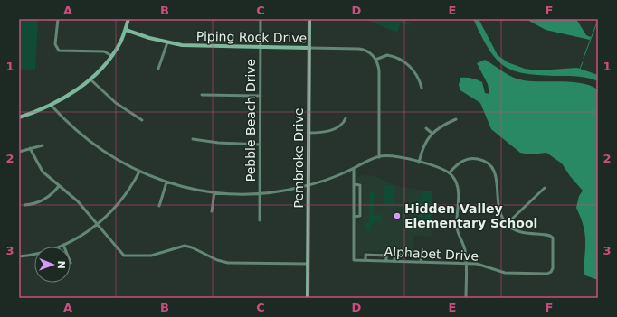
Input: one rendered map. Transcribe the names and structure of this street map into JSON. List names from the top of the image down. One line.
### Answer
{"streets":{"street":["Piping Rock Drive","Pebble Beach Drive","Pembroke Drive","Alphabet Drive"]},"crossings":[["Piping Rock Drive","Pebble Beach Drive"],["Piping Rock Drive","Pembroke Drive"]],"places":["Hidden Valley Elementary School"],"north":"right","grid":{"columns":["A","B","C","D","E","F"],"rows":["1","2","3"]}}
